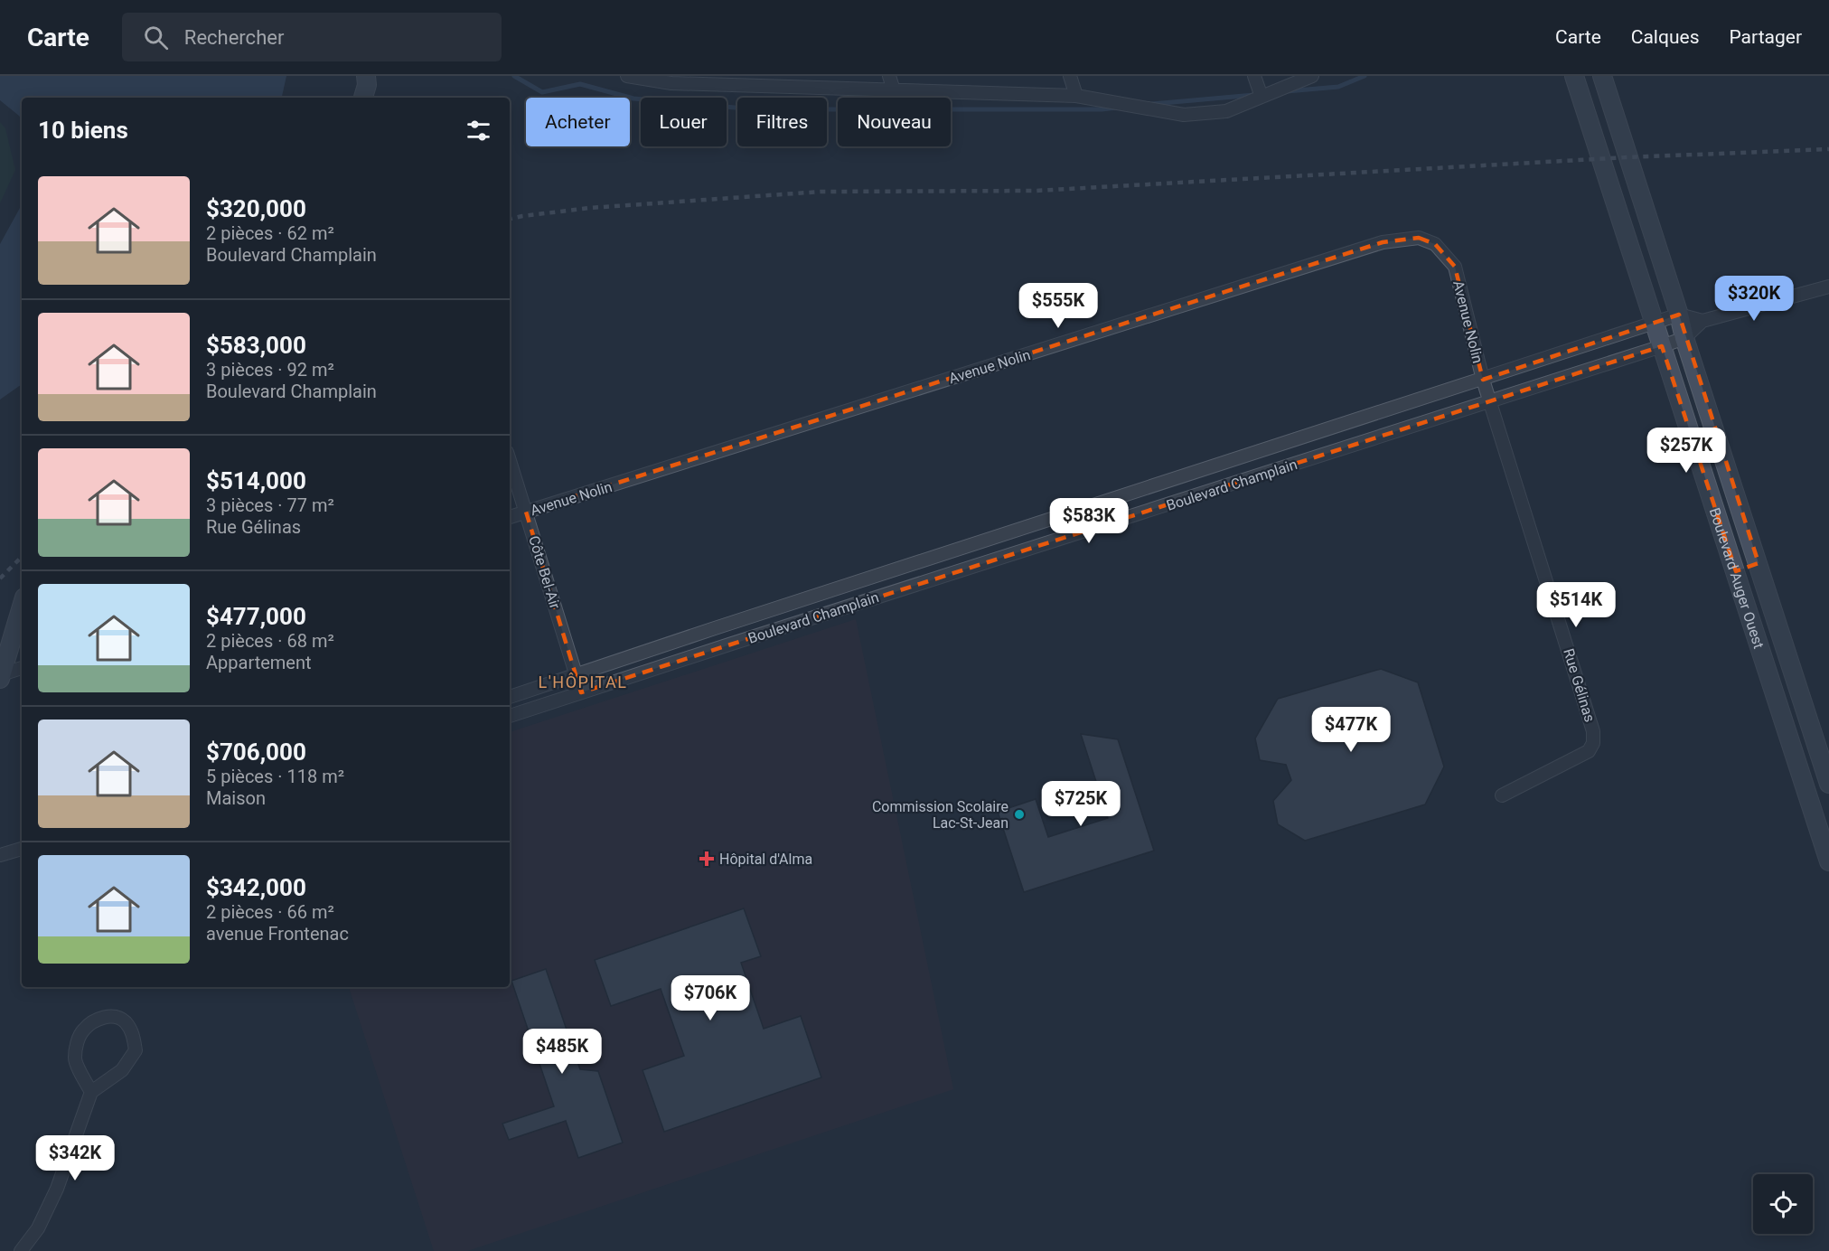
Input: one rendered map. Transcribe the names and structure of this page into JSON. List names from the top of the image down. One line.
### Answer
{"streets":{"main road":["Boulevard Auger Ouest"],"street":["Avenue Nolin","Boulevard Champlain","Côte Bel-Air","Rue Gélinas"]},"crossings":[["Avenue Nolin","Boulevard Champlain"],["Avenue Nolin","Côte Bel-Air"],["Avenue Nolin","Rue Gélinas"],["Boulevard Champlain","Côte Bel-Air"],["Boulevard Champlain","Boulevard Auger Ouest"],["Boulevard Champlain","Rue Gélinas"]],"districts":["L'HÔPITAL"],"places":{"other":["Commission Scolaire Lac-St-Jean"],"health":["Hôpital d'Alma"]},"page":{"header":"Carte","search":"Rechercher","nav":["Carte","Calques","Partager"],"chip":["Acheter","Louer","Filtres","Nouveau"],"heading":"10 biens","list":[{"name":"$320,000","note":"2 pièces · 62 m² · Boulevard Champlain"},{"name":"$583,000","note":"3 pièces · 92 m² · Boulevard Champlain"},{"name":"$514,000","note":"3 pièces · 77 m² · Rue Gélinas"},{"name":"$477,000","note":"2 pièces · 68 m² · Appartement"},{"name":"$706,000","note":"5 pièces · 118 m² · Maison"},{"name":"$342,000","note":"2 pièces · 66 m² · avenue Frontenac"}],"price":["$320K","$555K","$257K","$583K","$514K","$477K","$725K","$706K","$485K","$342K"]}}
